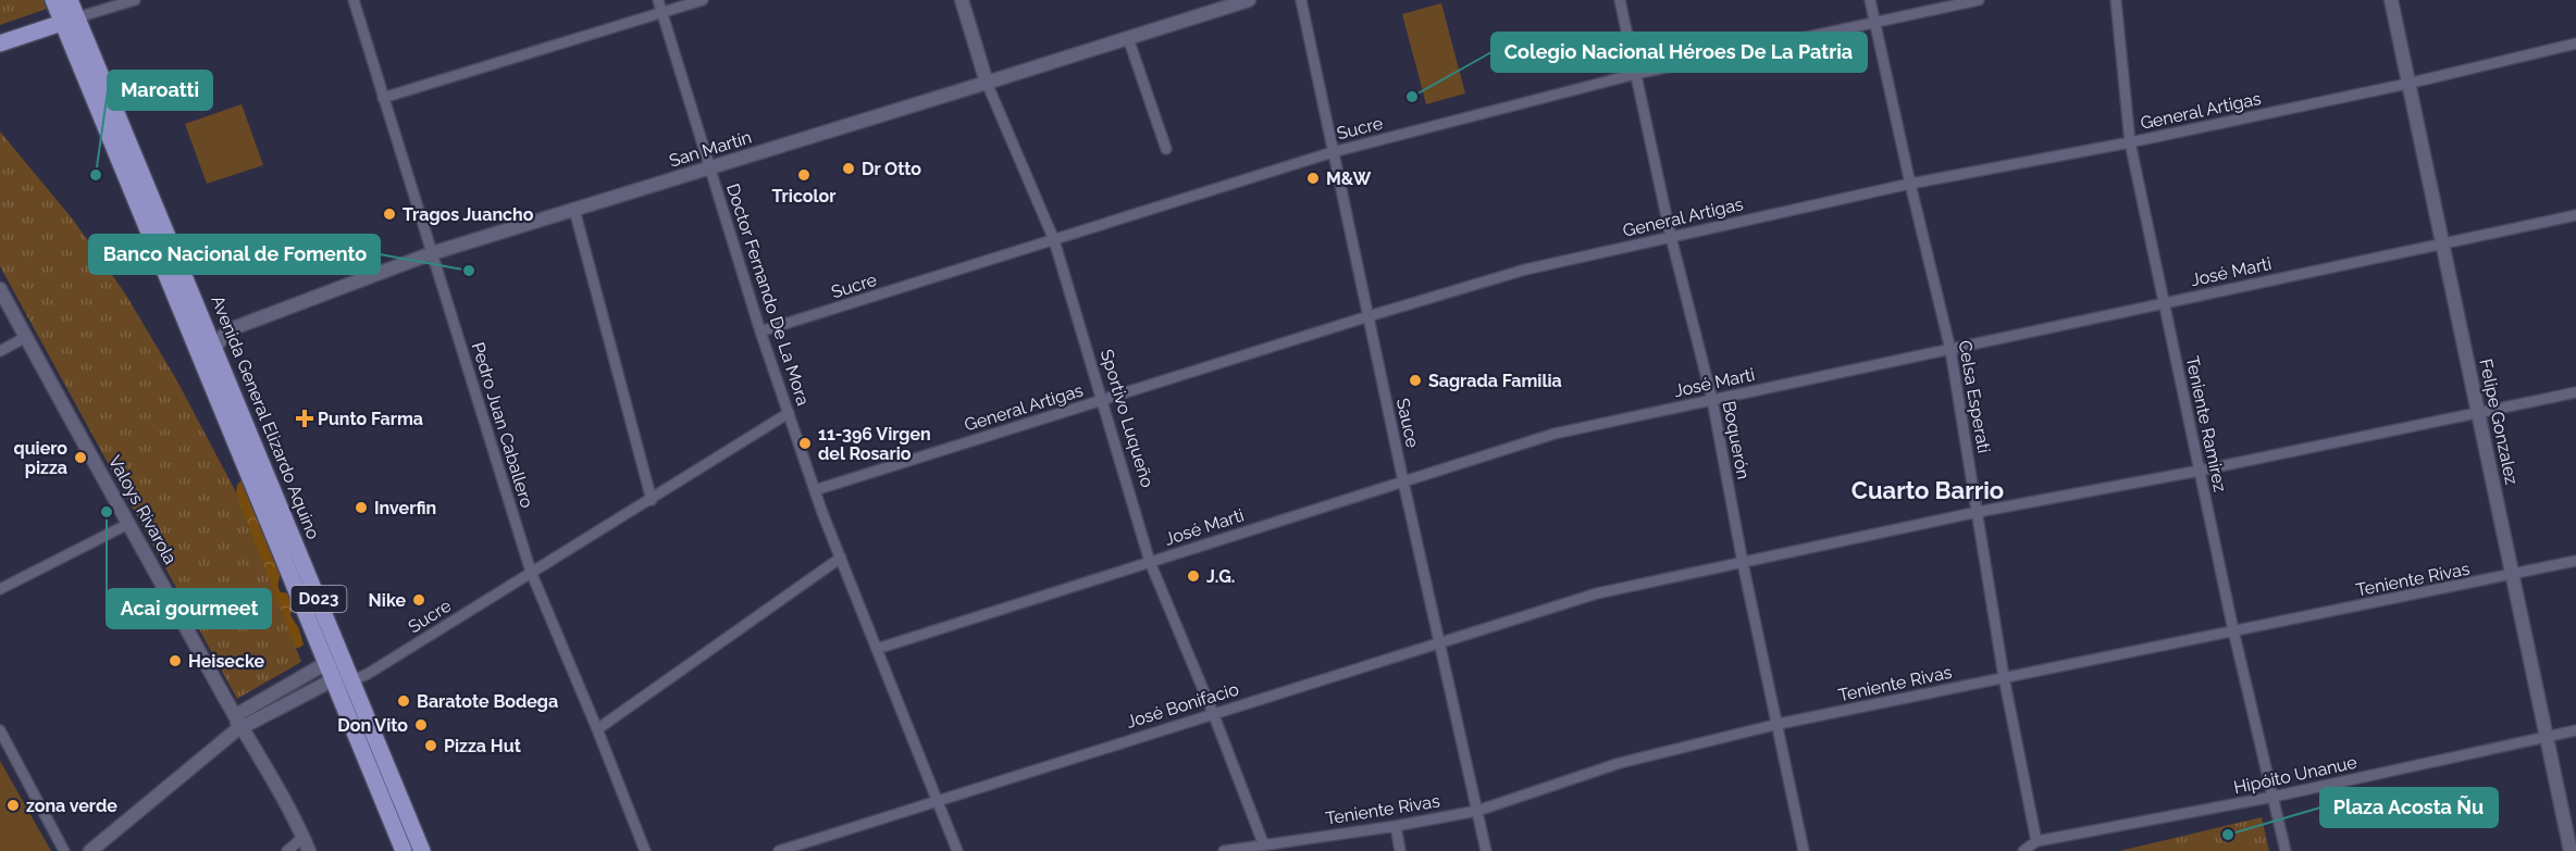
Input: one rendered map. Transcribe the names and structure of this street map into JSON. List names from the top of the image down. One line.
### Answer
{"streets":{"main road":["Avenida General Elizardo Aquino","D023"],"street":["General Artigas","Sucre","San Martín","José Marti","Doctor Fernando De La Mora","Celsa Esperati","Sportivo Luqueño","Felipe Gonzalez","Sauce","Teniente Ramirez","Pedro Juan Caballero","Boquerón","Valoys Rivarola","Teniente Rivas","José Bonifacio","Hipóito Unanue"]},"crossings":[["General Artigas","Doctor Fernando De La Mora"],["General Artigas","Celsa Esperati"],["General Artigas","Sportivo Luqueño"],["General Artigas","Felipe Gonzalez"],["General Artigas","Sauce"],["General Artigas","Teniente Ramirez"],["General Artigas","Boquerón"],["Sucre","Doctor Fernando De La Mora"],["Sucre","Celsa Esperati"],["Sucre","Avenida General Elizardo Aquino"],["Sucre","Sportivo Luqueño"],["Sucre","Sauce"],["Sucre","Pedro Juan Caballero"],["Sucre","Boquerón"],["San Martín","Doctor Fernando De La Mora"],["San Martín","Avenida General Elizardo Aquino"],["San Martín","Sportivo Luqueño"],["San Martín","Pedro Juan Caballero"],["José Marti","Doctor Fernando De La Mora"],["José Marti","Celsa Esperati"],["José Marti","Sportivo Luqueño"],["José Marti","Felipe Gonzalez"],["José Marti","Sauce"],["José Marti","Teniente Ramirez"],["José Marti","Boquerón"],["Doctor Fernando De La Mora","José Bonifacio"],["Celsa Esperati","Teniente Rivas"],["Celsa Esperati","José Bonifacio"],["Celsa Esperati","Hipóito Unanue"],["Sportivo Luqueño","Teniente Rivas"],["Sportivo Luqueño","José Bonifacio"],["Felipe Gonzalez","Teniente Rivas"],["Felipe Gonzalez","José Bonifacio"],["Felipe Gonzalez","Hipóito Unanue"],["Sauce","Teniente Rivas"],["Sauce","José Bonifacio"],["Teniente Ramirez","Teniente Rivas"],["Teniente Ramirez","José Bonifacio"],["Teniente Ramirez","Hipóito Unanue"],["Boquerón","Teniente Rivas"],["Boquerón","José Bonifacio"]],"districts":["Cuarto Barrio"],"places":{"other":["Colegio Nacional Héroes De La Patria","Dr Otto","Maroatti","Tricolor","M&W","Tragos Juancho","Banco Nacional de Fomento","Sagrada Familia","11-396 Virgen del Rosario","quiero pizza","Inverfin","Acai gourmeet","J.G.","Nike","Heisecke","Baratote Bodega","Don Vito","Pizza Hut","zona verde","Plaza Acosta Ñu"],"health":["Punto Farma"]}}
